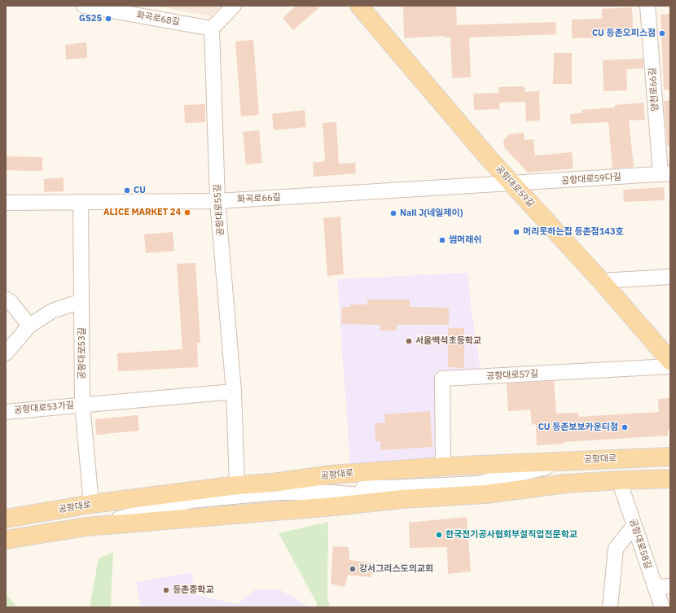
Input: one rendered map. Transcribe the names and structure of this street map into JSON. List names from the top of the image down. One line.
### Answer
{"streets":{"main road":["공항대로59길","공항대로"],"street":["화곡로68길","양천로66길","공항대로59다길","화곡로66길","공항대로55길","공항대로53길","공항대로57길","공항대로53가길","공항대로58길"]},"crossings":[["화곡로68길","공항대로55길"],["양천로66길","공항대로59다길"],["공항대로59다길","공항대로59길"],["공항대로59다길","화곡로66길"],["공항대로59길","화곡로66길"],["화곡로66길","공항대로55길"],["화곡로66길","공항대로53길"],["공항대로55길","공항대로"],["공항대로53길","공항대로53가길"],["공항대로53길","공항대로"],["공항대로57길","공항대로"]],"places":["GS25","CU 등촌오피스점","CU","ALICE MARKET 24","Nail J(네일제이)","머리못하는집 등촌점143호","썸머래쉬","서울백석초등학교","CU 등촌보보카운티점","한국전기공사협회부설직업전문학교","강서그리스도의교회","등촌중학교"]}
